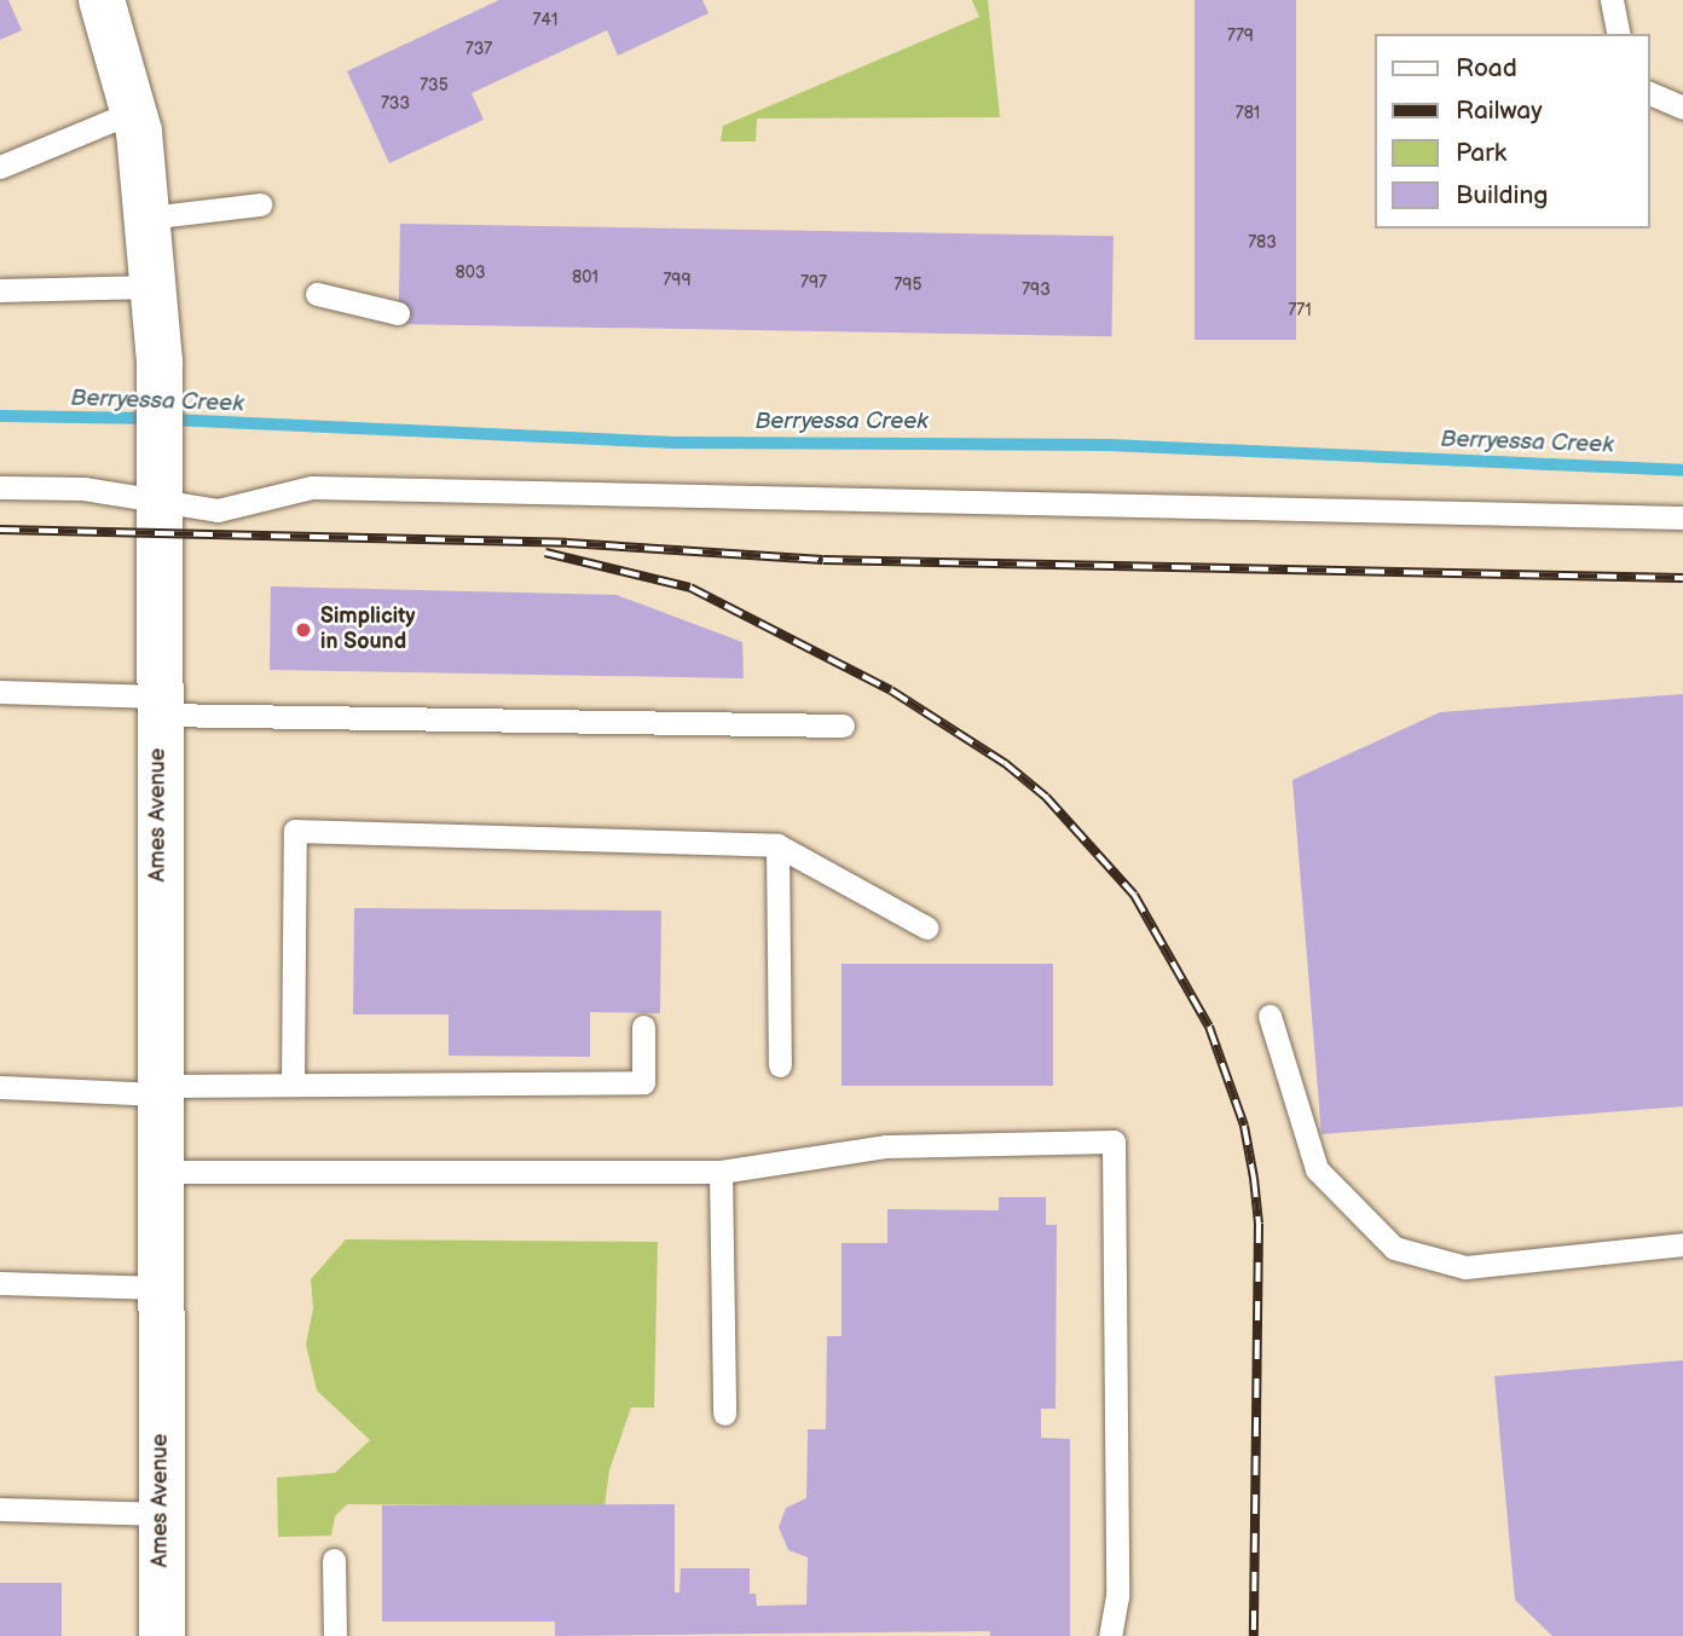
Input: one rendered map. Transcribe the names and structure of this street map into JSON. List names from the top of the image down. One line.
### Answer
{"streets":{"street":["Ames Avenue"]},"water":["Berryessa Creek"],"places":["Simplicity in Sound"],"house_numbers":["741","779","737","735","733","781","783","803","801","799","797","795","793","771"],"legend":["Road","Railway","Park","Building"]}
